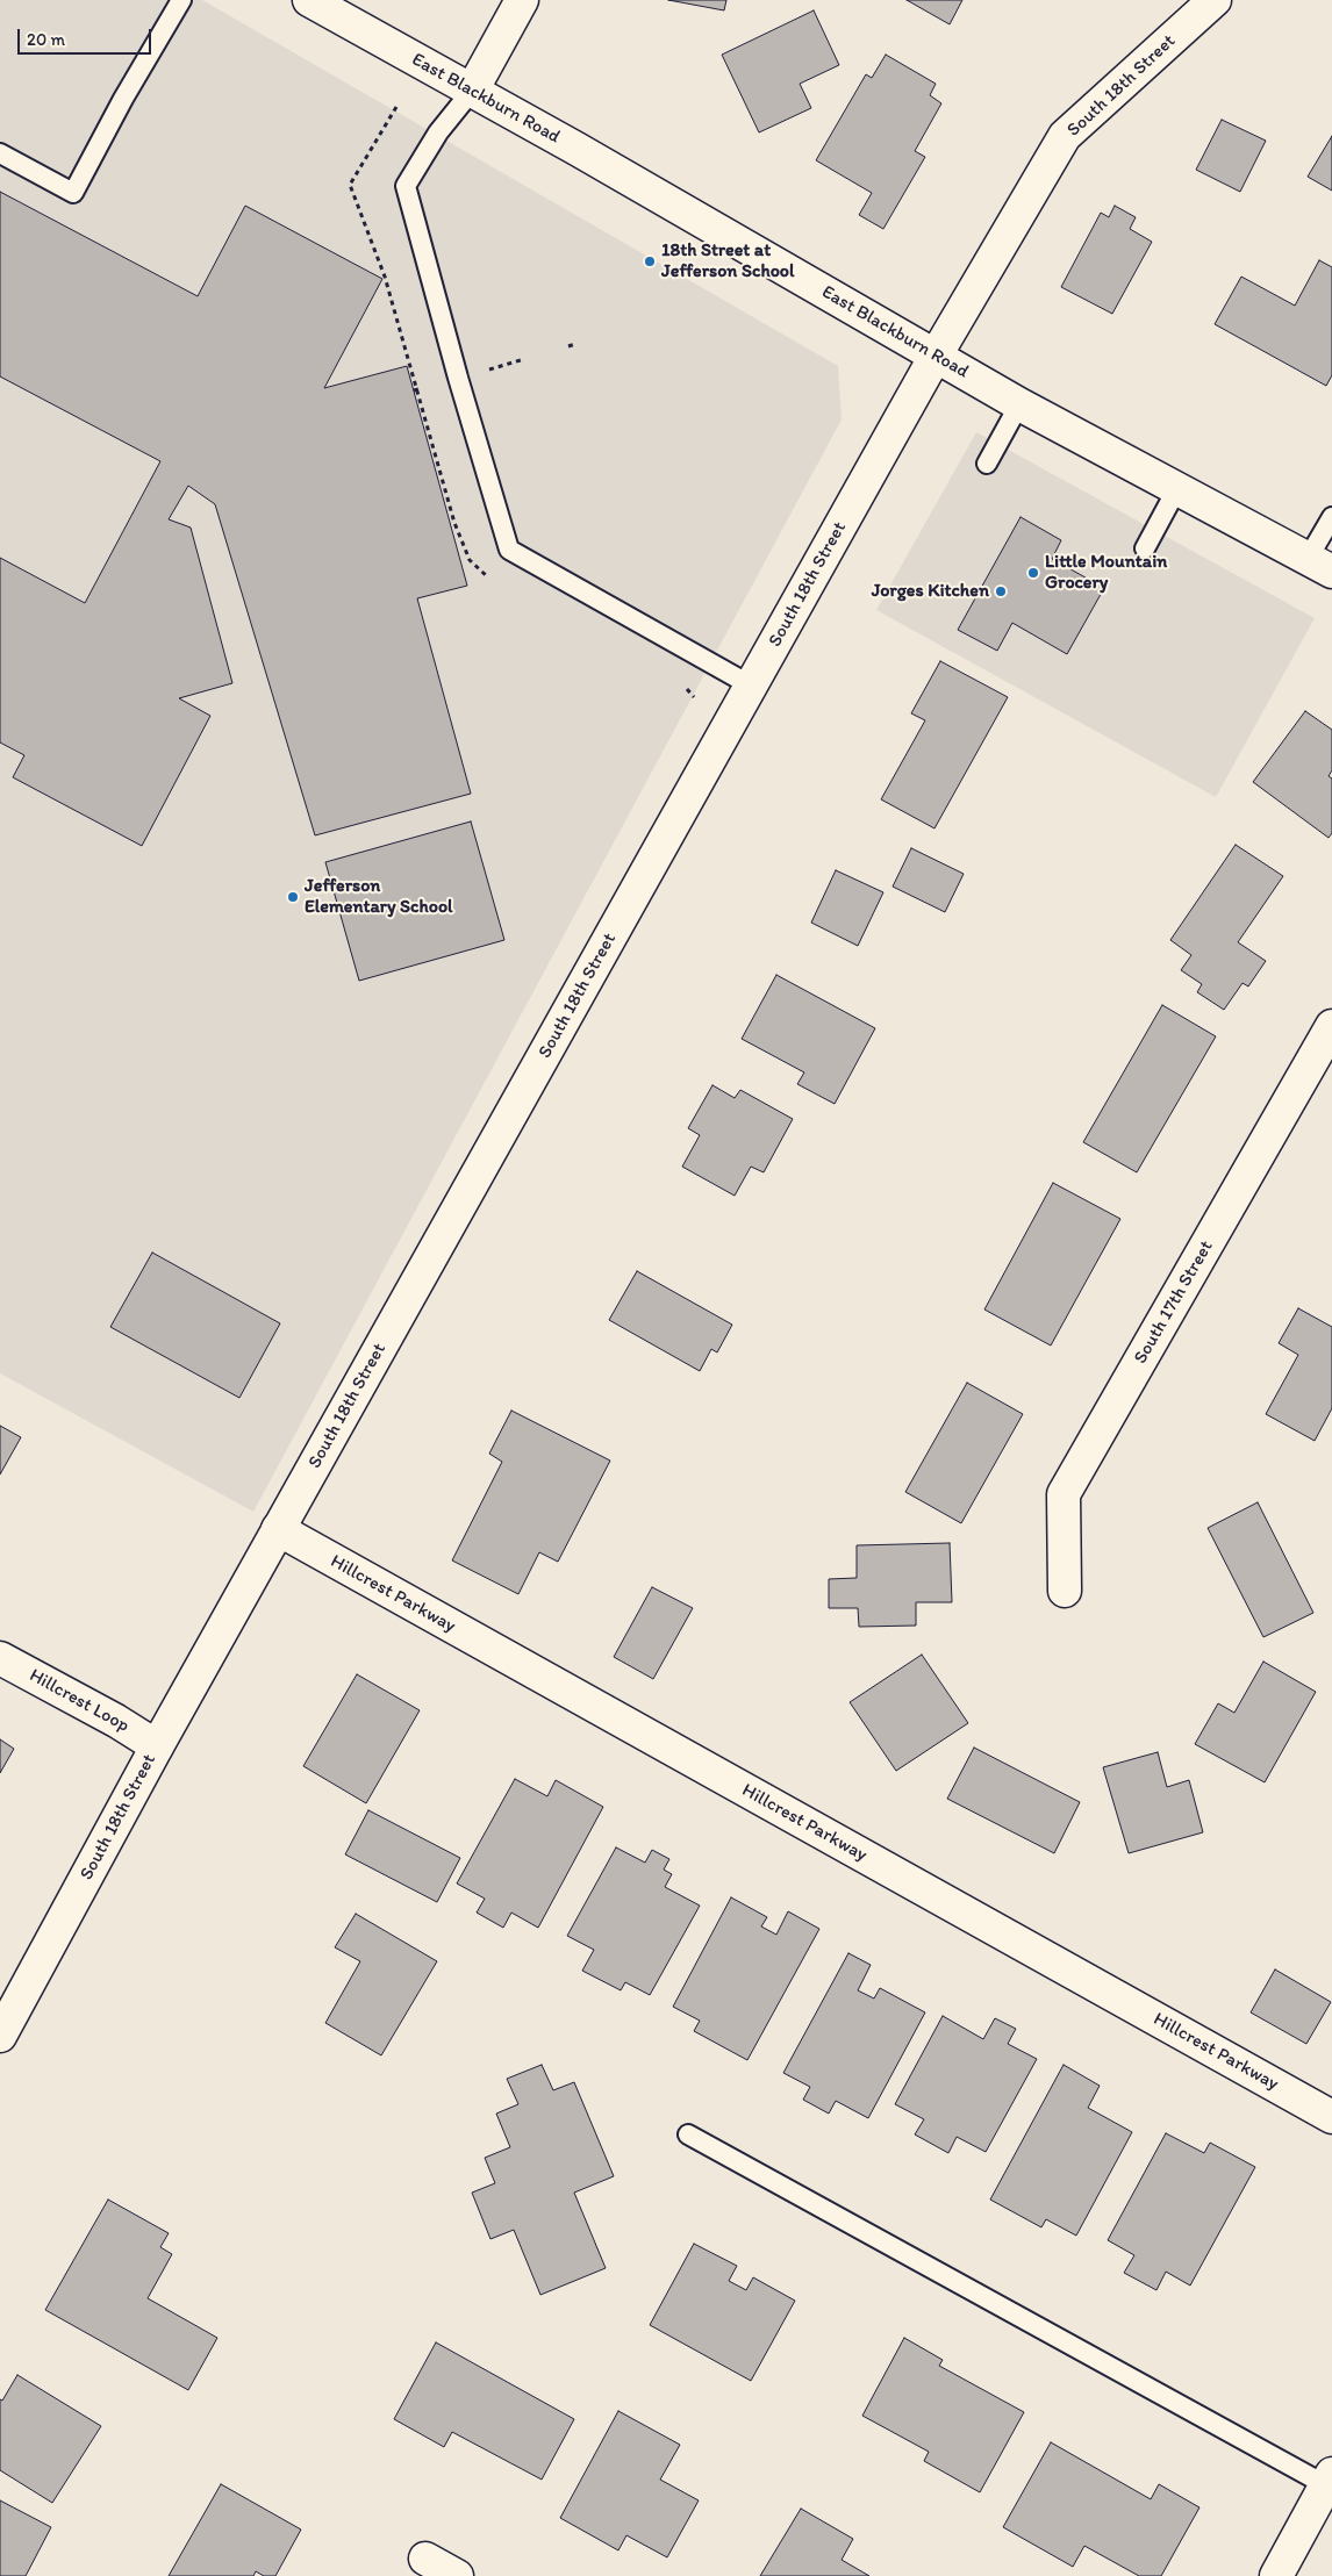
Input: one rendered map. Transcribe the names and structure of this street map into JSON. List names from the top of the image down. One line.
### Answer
{"streets":{"street":["South 18th Street","East Blackburn Road","South 17th Street","Hillcrest Parkway","Hillcrest Loop"]},"crossings":[["South 18th Street","East Blackburn Road"],["South 18th Street","Hillcrest Parkway"],["South 18th Street","Hillcrest Loop"]],"places":["18th Street at Jefferson School","Little Mountain Grocery","Jorges Kitchen","Jefferson Elementary School"],"scale_bar":"20 m"}
